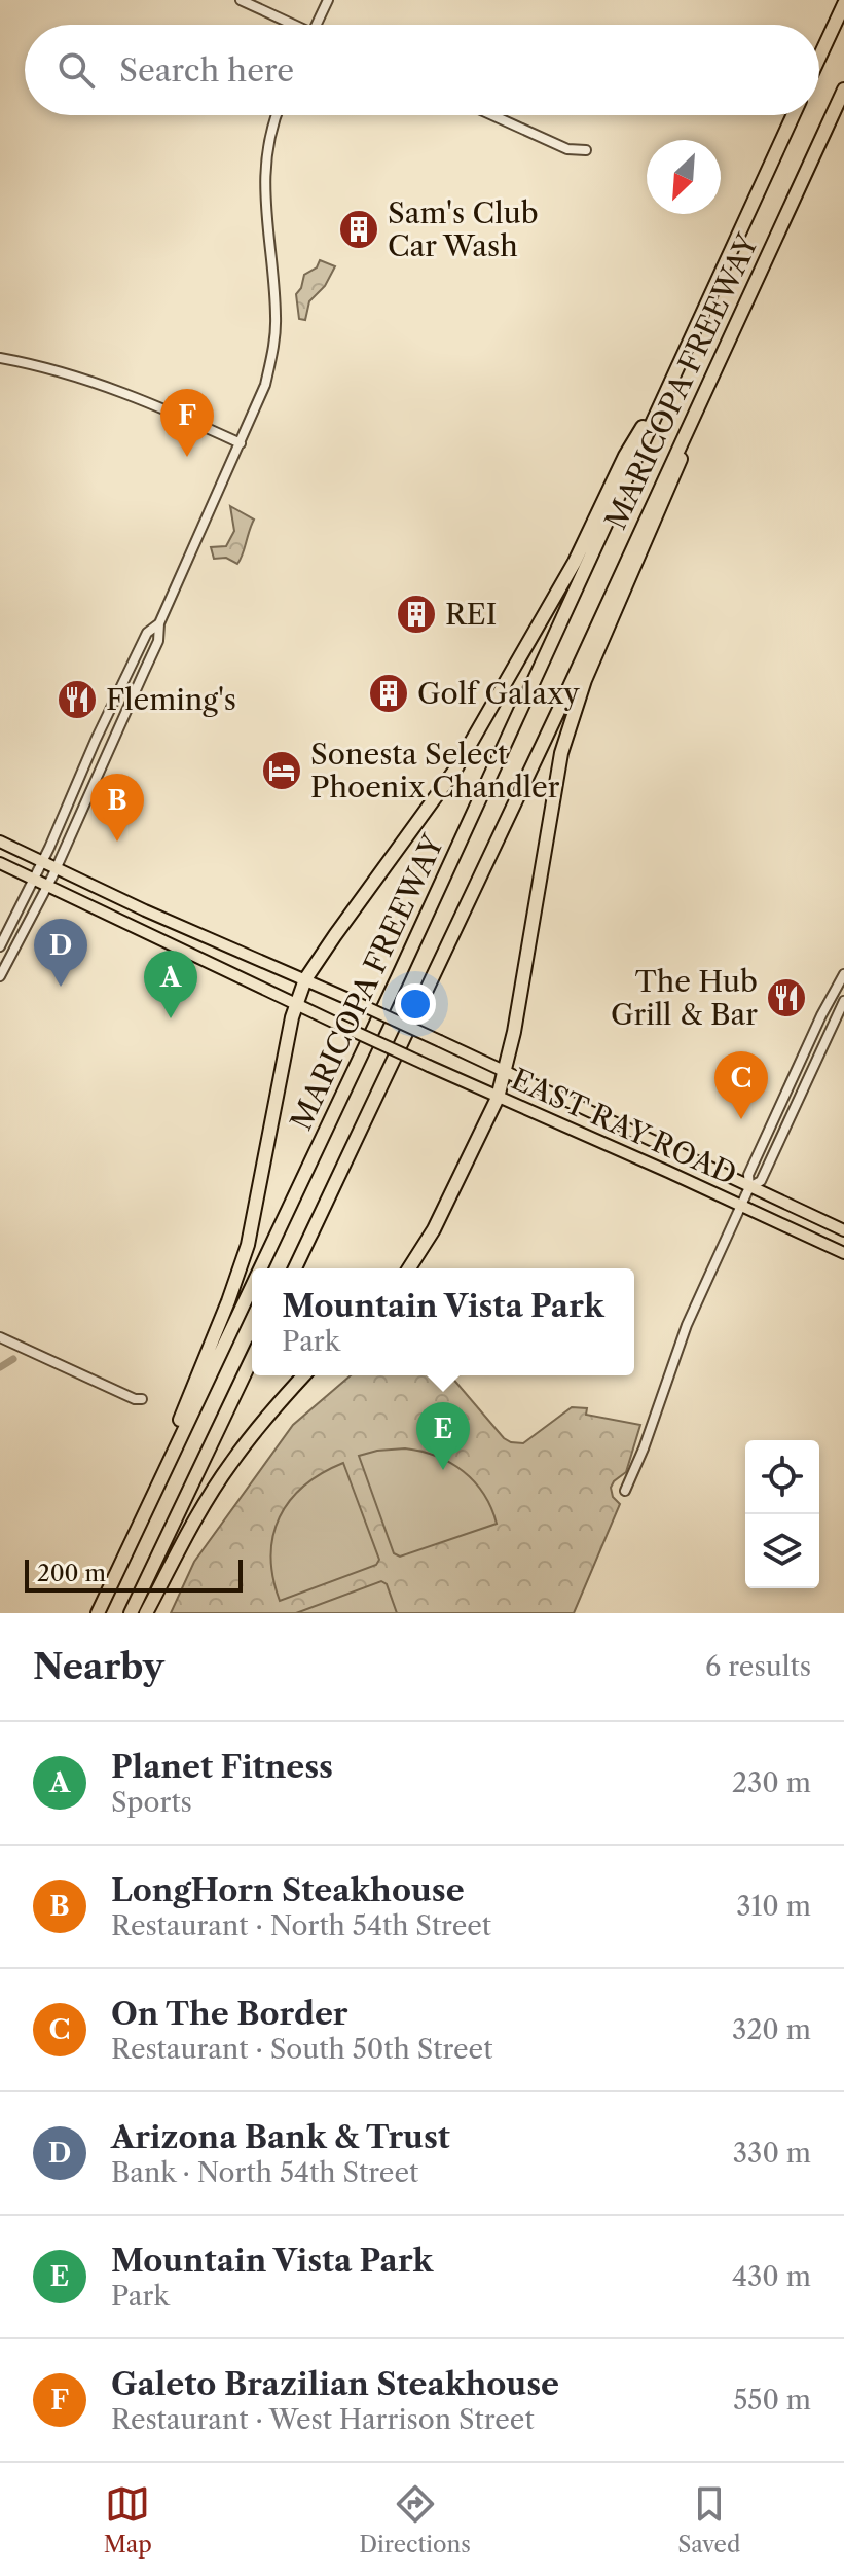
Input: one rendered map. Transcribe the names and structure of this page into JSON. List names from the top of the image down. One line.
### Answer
{"streets":{"highway":["MARICOPA FREEWAY"],"main road":["EAST RAY ROAD"]},"places":{"building":["Sam's Club Car Wash","REI","Golf Galaxy"],"restaurant":["Fleming's","The Hub Grill & Bar"],"hotel":["Sonesta Select Phoenix Chandler"]},"scale_bar":"200 m","north":"bottom left","page":{"search":"Search here","pins":["F","B","D","A","C","E"],"popup":["Mountain Vista Park","Park"],"scale":"200 m","heading":["Nearby","6 results"],"list":[{"mark":"A","name":"Planet Fitness","note":"Sports","value":"230 m"},{"mark":"B","name":"LongHorn Steakhouse","note":"Restaurant · North 54th Street","value":"310 m"},{"mark":"C","name":"On The Border","note":"Restaurant · South 50th Street","value":"320 m"},{"mark":"D","name":"Arizona Bank & Trust","note":"Bank · North 54th Street","value":"330 m"},{"mark":"E","name":"Mountain Vista Park","note":"Park","value":"430 m"},{"mark":"F","name":"Galeto Brazilian Steakhouse","note":"Restaurant · West Harrison Street","value":"550 m"}],"nav":["Map","Directions","Saved"]}}
